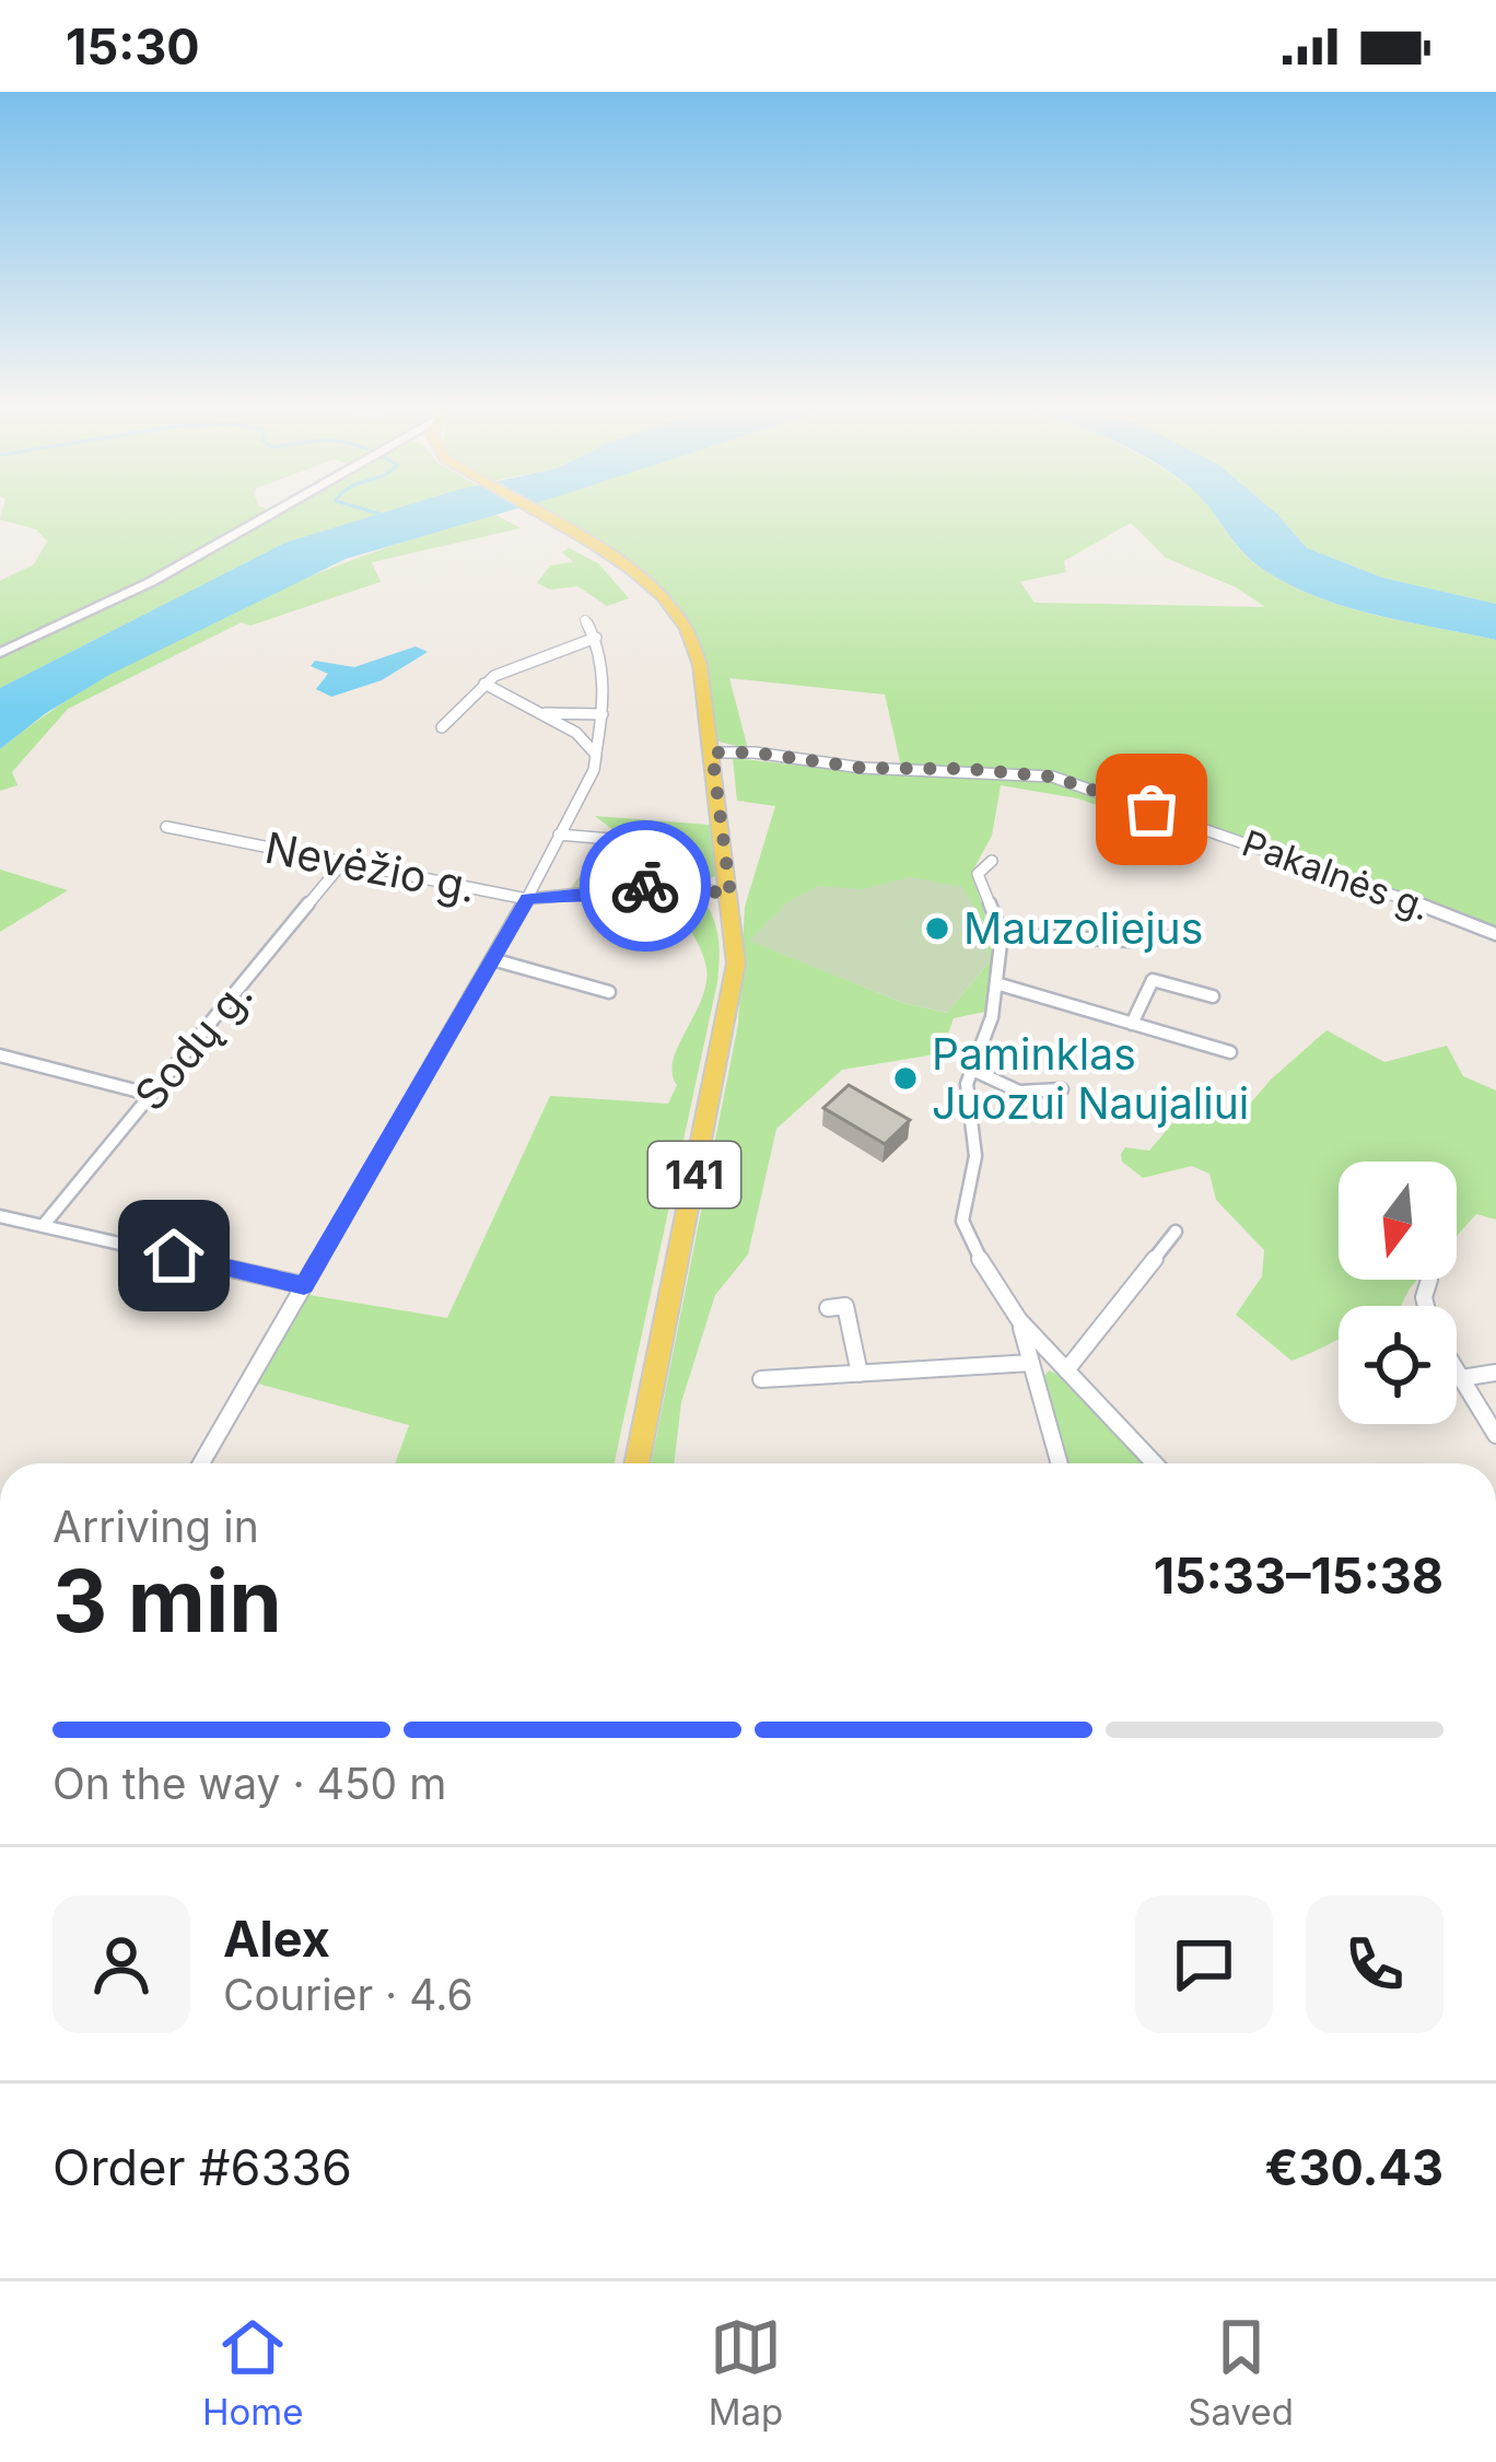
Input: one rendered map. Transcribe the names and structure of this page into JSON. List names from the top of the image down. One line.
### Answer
{"streets":{"main road":["141"],"street":["Nevėžio g.","Pakalnės g.","Sodų g."]},"crossings":[["Nevėžio g.","Sodų g."],["Nevėžio g.","141"],["Pakalnės g.","141"]],"places":["Mauzoliejus","Paminklas Juozui Naujaliui"],"north":"bottom","page":{"status":"15:30","heading":["3 min","Arriving in","15:33–15:38"],"panel":["Alex","Courier · 4.6","Order #6336","€30.43"],"bar":"On the way · 450 m","tabs":["Home","Map","Saved"]}}
